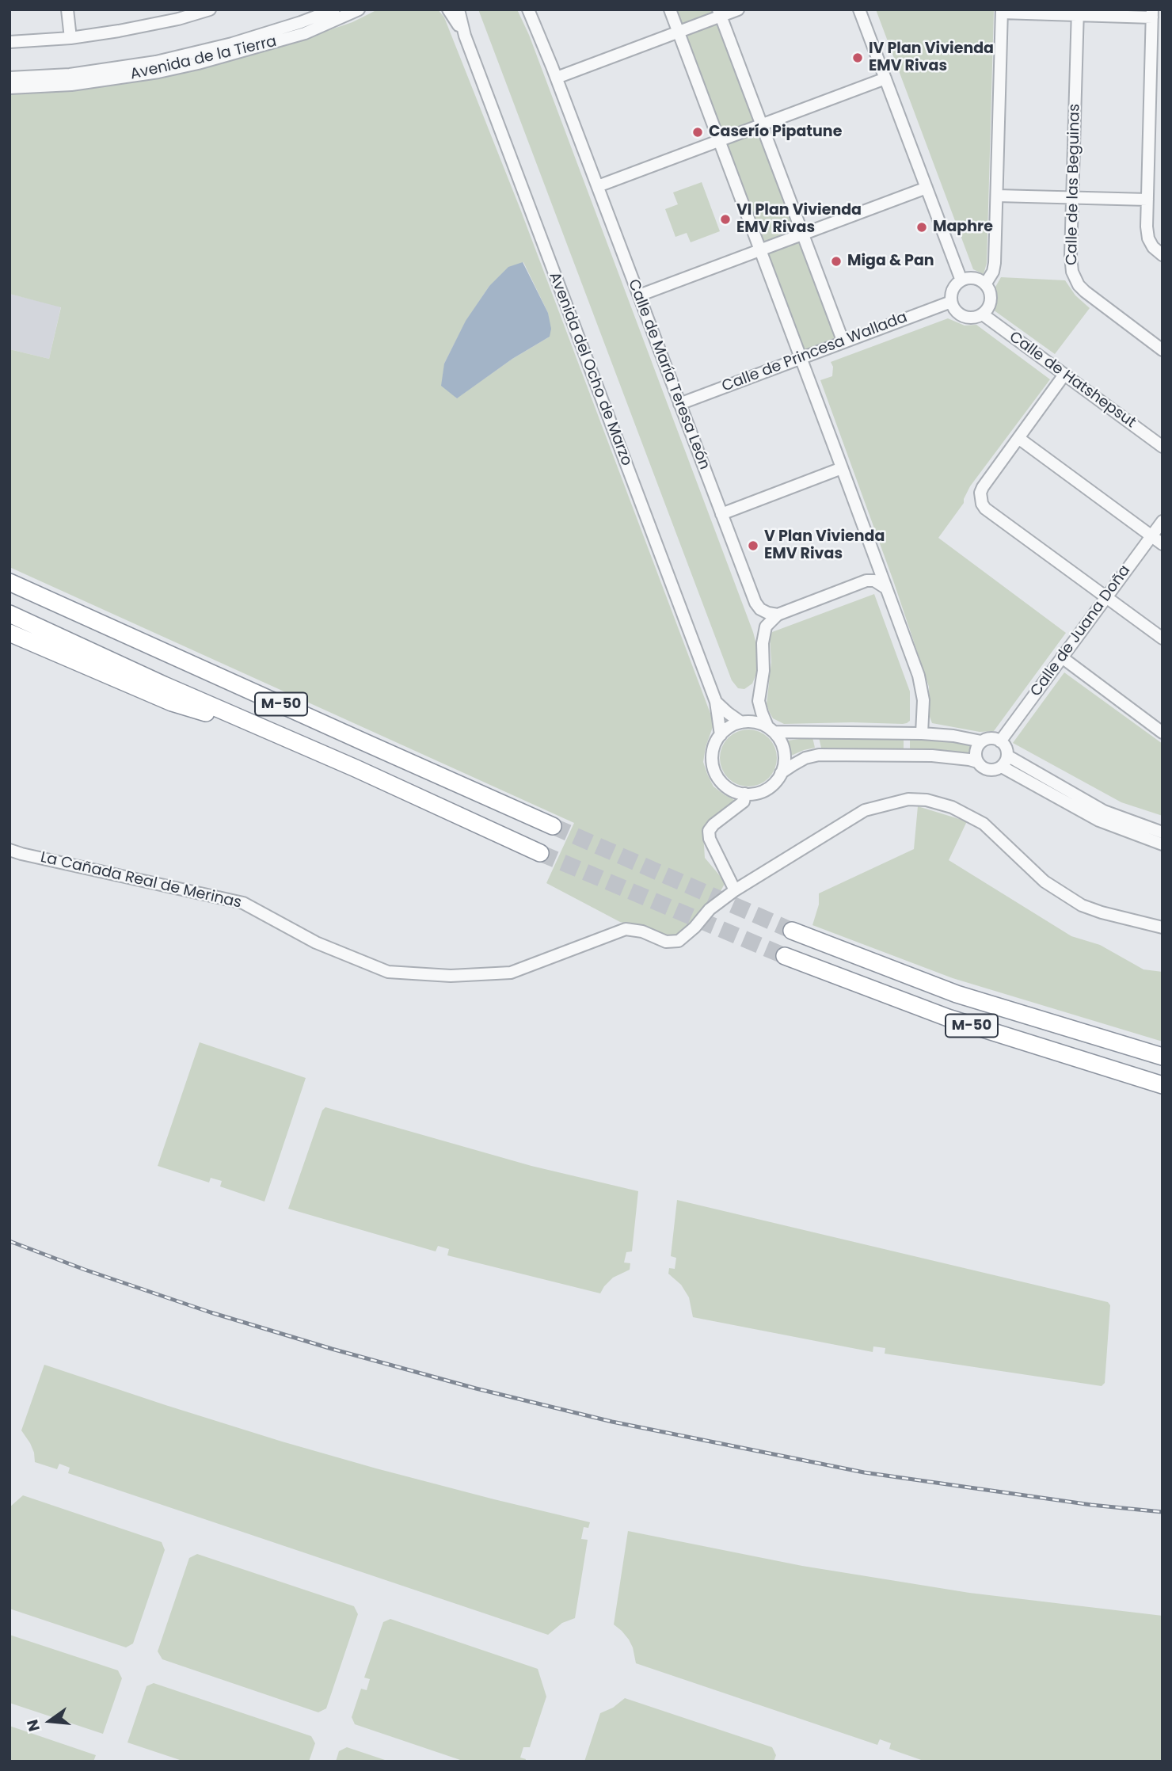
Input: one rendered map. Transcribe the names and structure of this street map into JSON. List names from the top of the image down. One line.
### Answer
{"streets":{"highway":["M-50"],"street":["Avenida de la Tierra","Calle de las Beguinas","Calle de Princesa Wallada","Avenida del Ocho de Marzo","Calle de María Teresa León","Calle de Hatshepsut","Calle de Juana Doña","La Cañada Real de Merinas"]},"crossings":[["Calle de Princesa Wallada","Calle de María Teresa León"],["Calle de Princesa Wallada","Calle de Hatshepsut"]],"places":["IV Plan Vivienda EMV Rivas","Caserío Pipatune","VI Plan Vivienda EMV Rivas","Maphre","Miga & Pan","V Plan Vivienda EMV Rivas"],"north":"left"}
